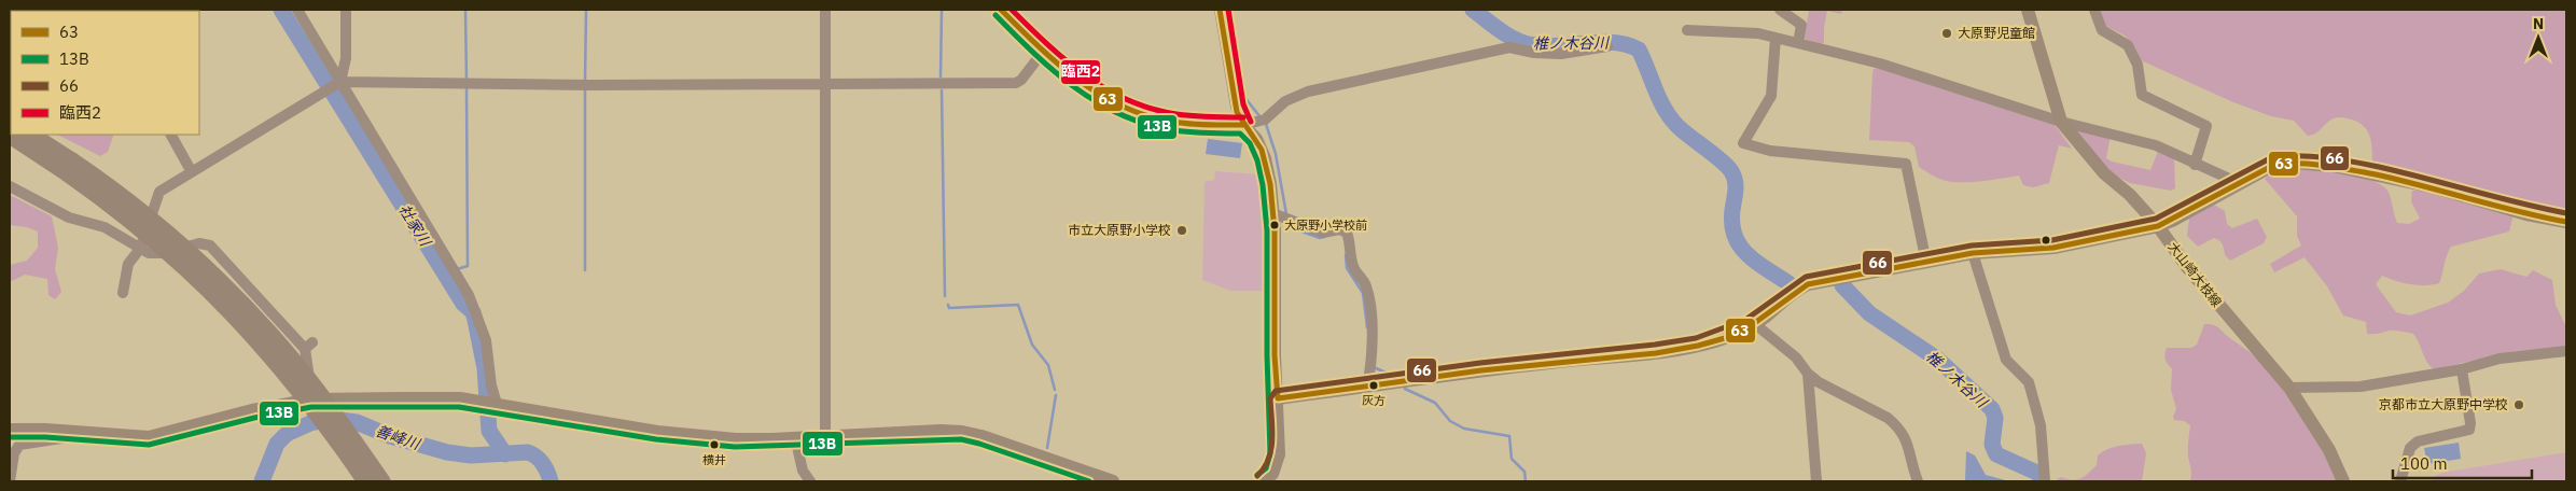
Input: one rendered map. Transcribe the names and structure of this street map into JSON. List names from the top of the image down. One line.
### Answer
{"streets":{"main road":["大山崎大枝線"]},"water":["椎ノ木谷川","社家川","善峰川"],"places":["大原野児童館","大原野小学校前","市立大原野小学校","灰方","京都市立大原野中学校","横井"],"lines":["transit line 63","transit line 臨西2","transit line 13B","transit line 66"],"legend":["63","13B","66","臨西2"],"scale_bar":"100 m","north":"top"}
